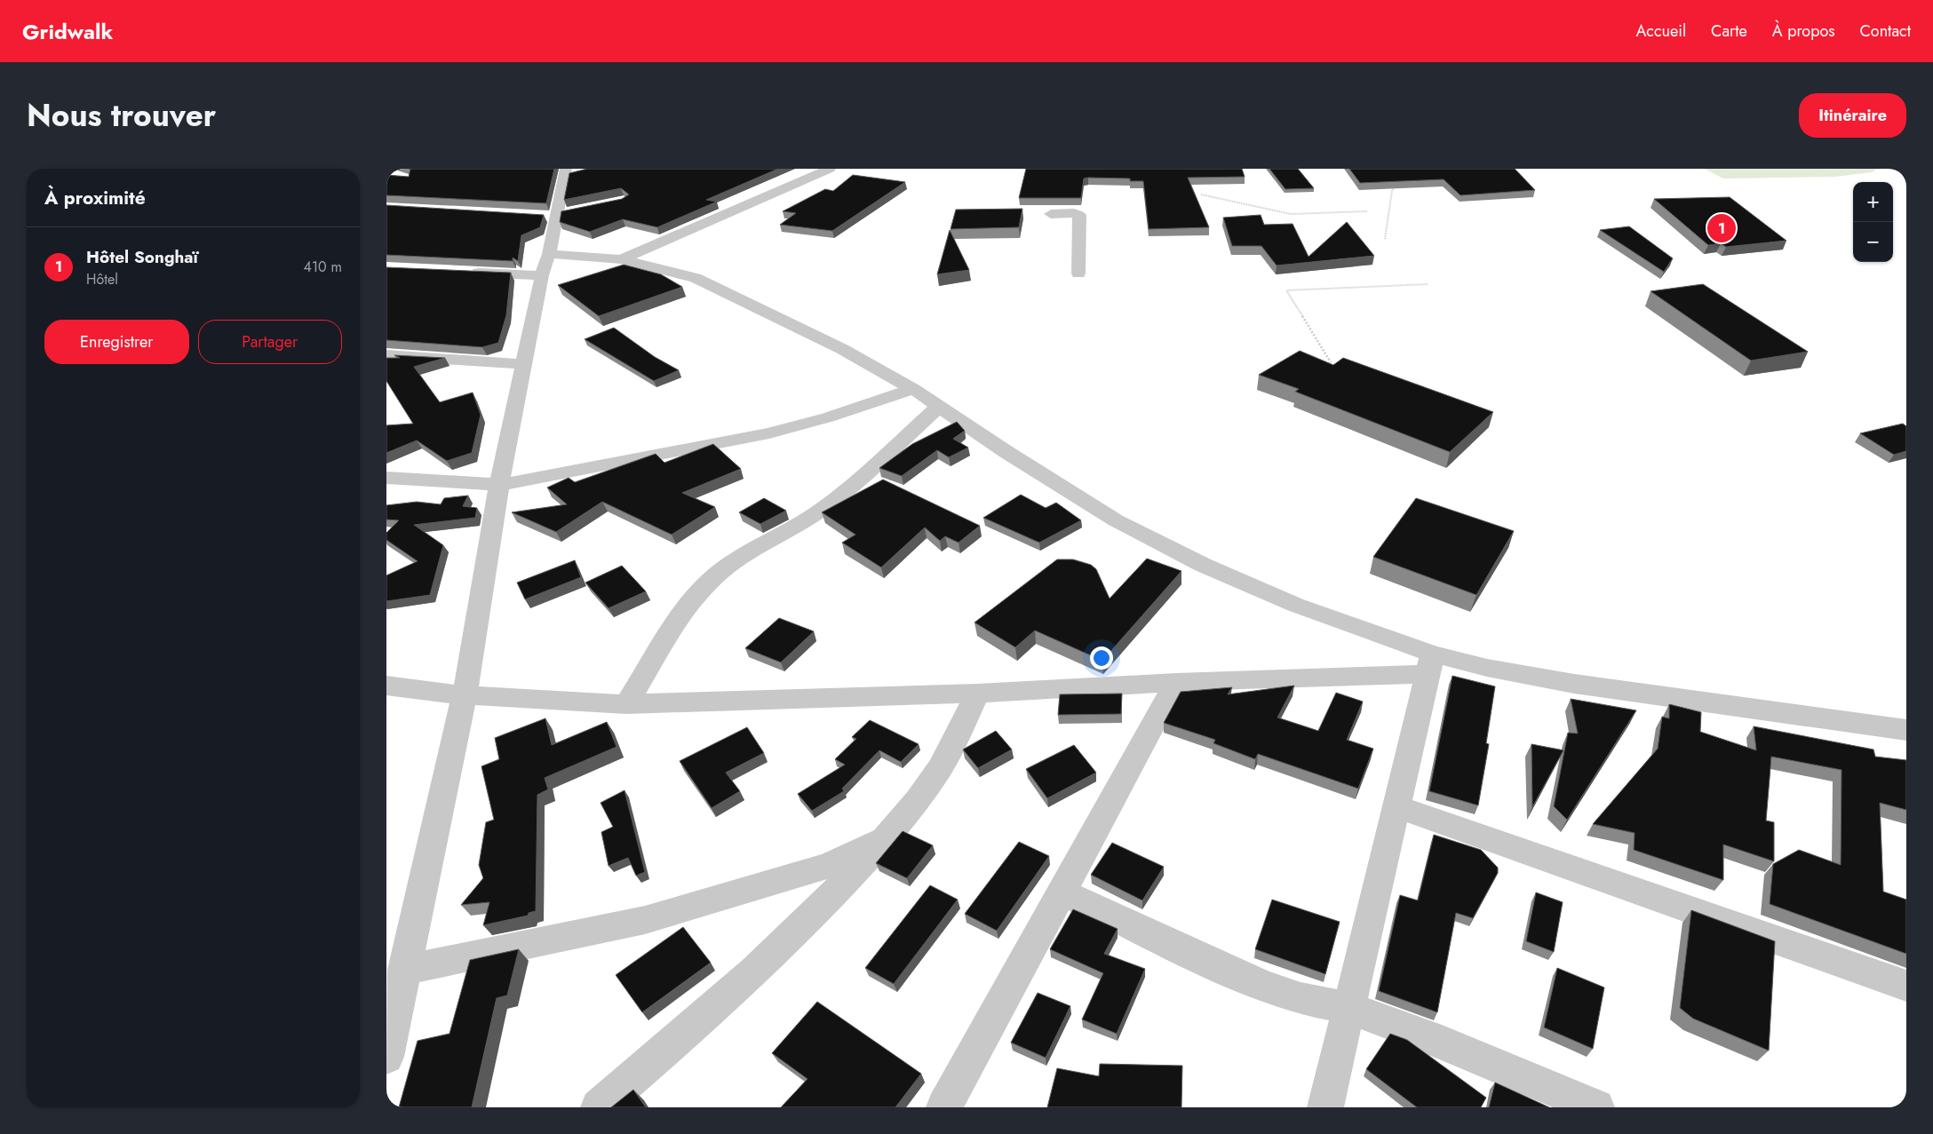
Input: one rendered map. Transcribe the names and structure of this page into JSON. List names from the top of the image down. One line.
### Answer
{"page":{"header":"Gridwalk","nav":["Accueil","Carte","À propos","Contact"],"title":"Nous trouver","buttons":["Itinéraire",["Enregistrer","Partager"]],"heading":"À proximité","map_buttons":["+","−"],"pins":"1","list":[{"mark":"1","name":"Hôtel Songhaï","note":"Hôtel","value":"410 m"}]}}
